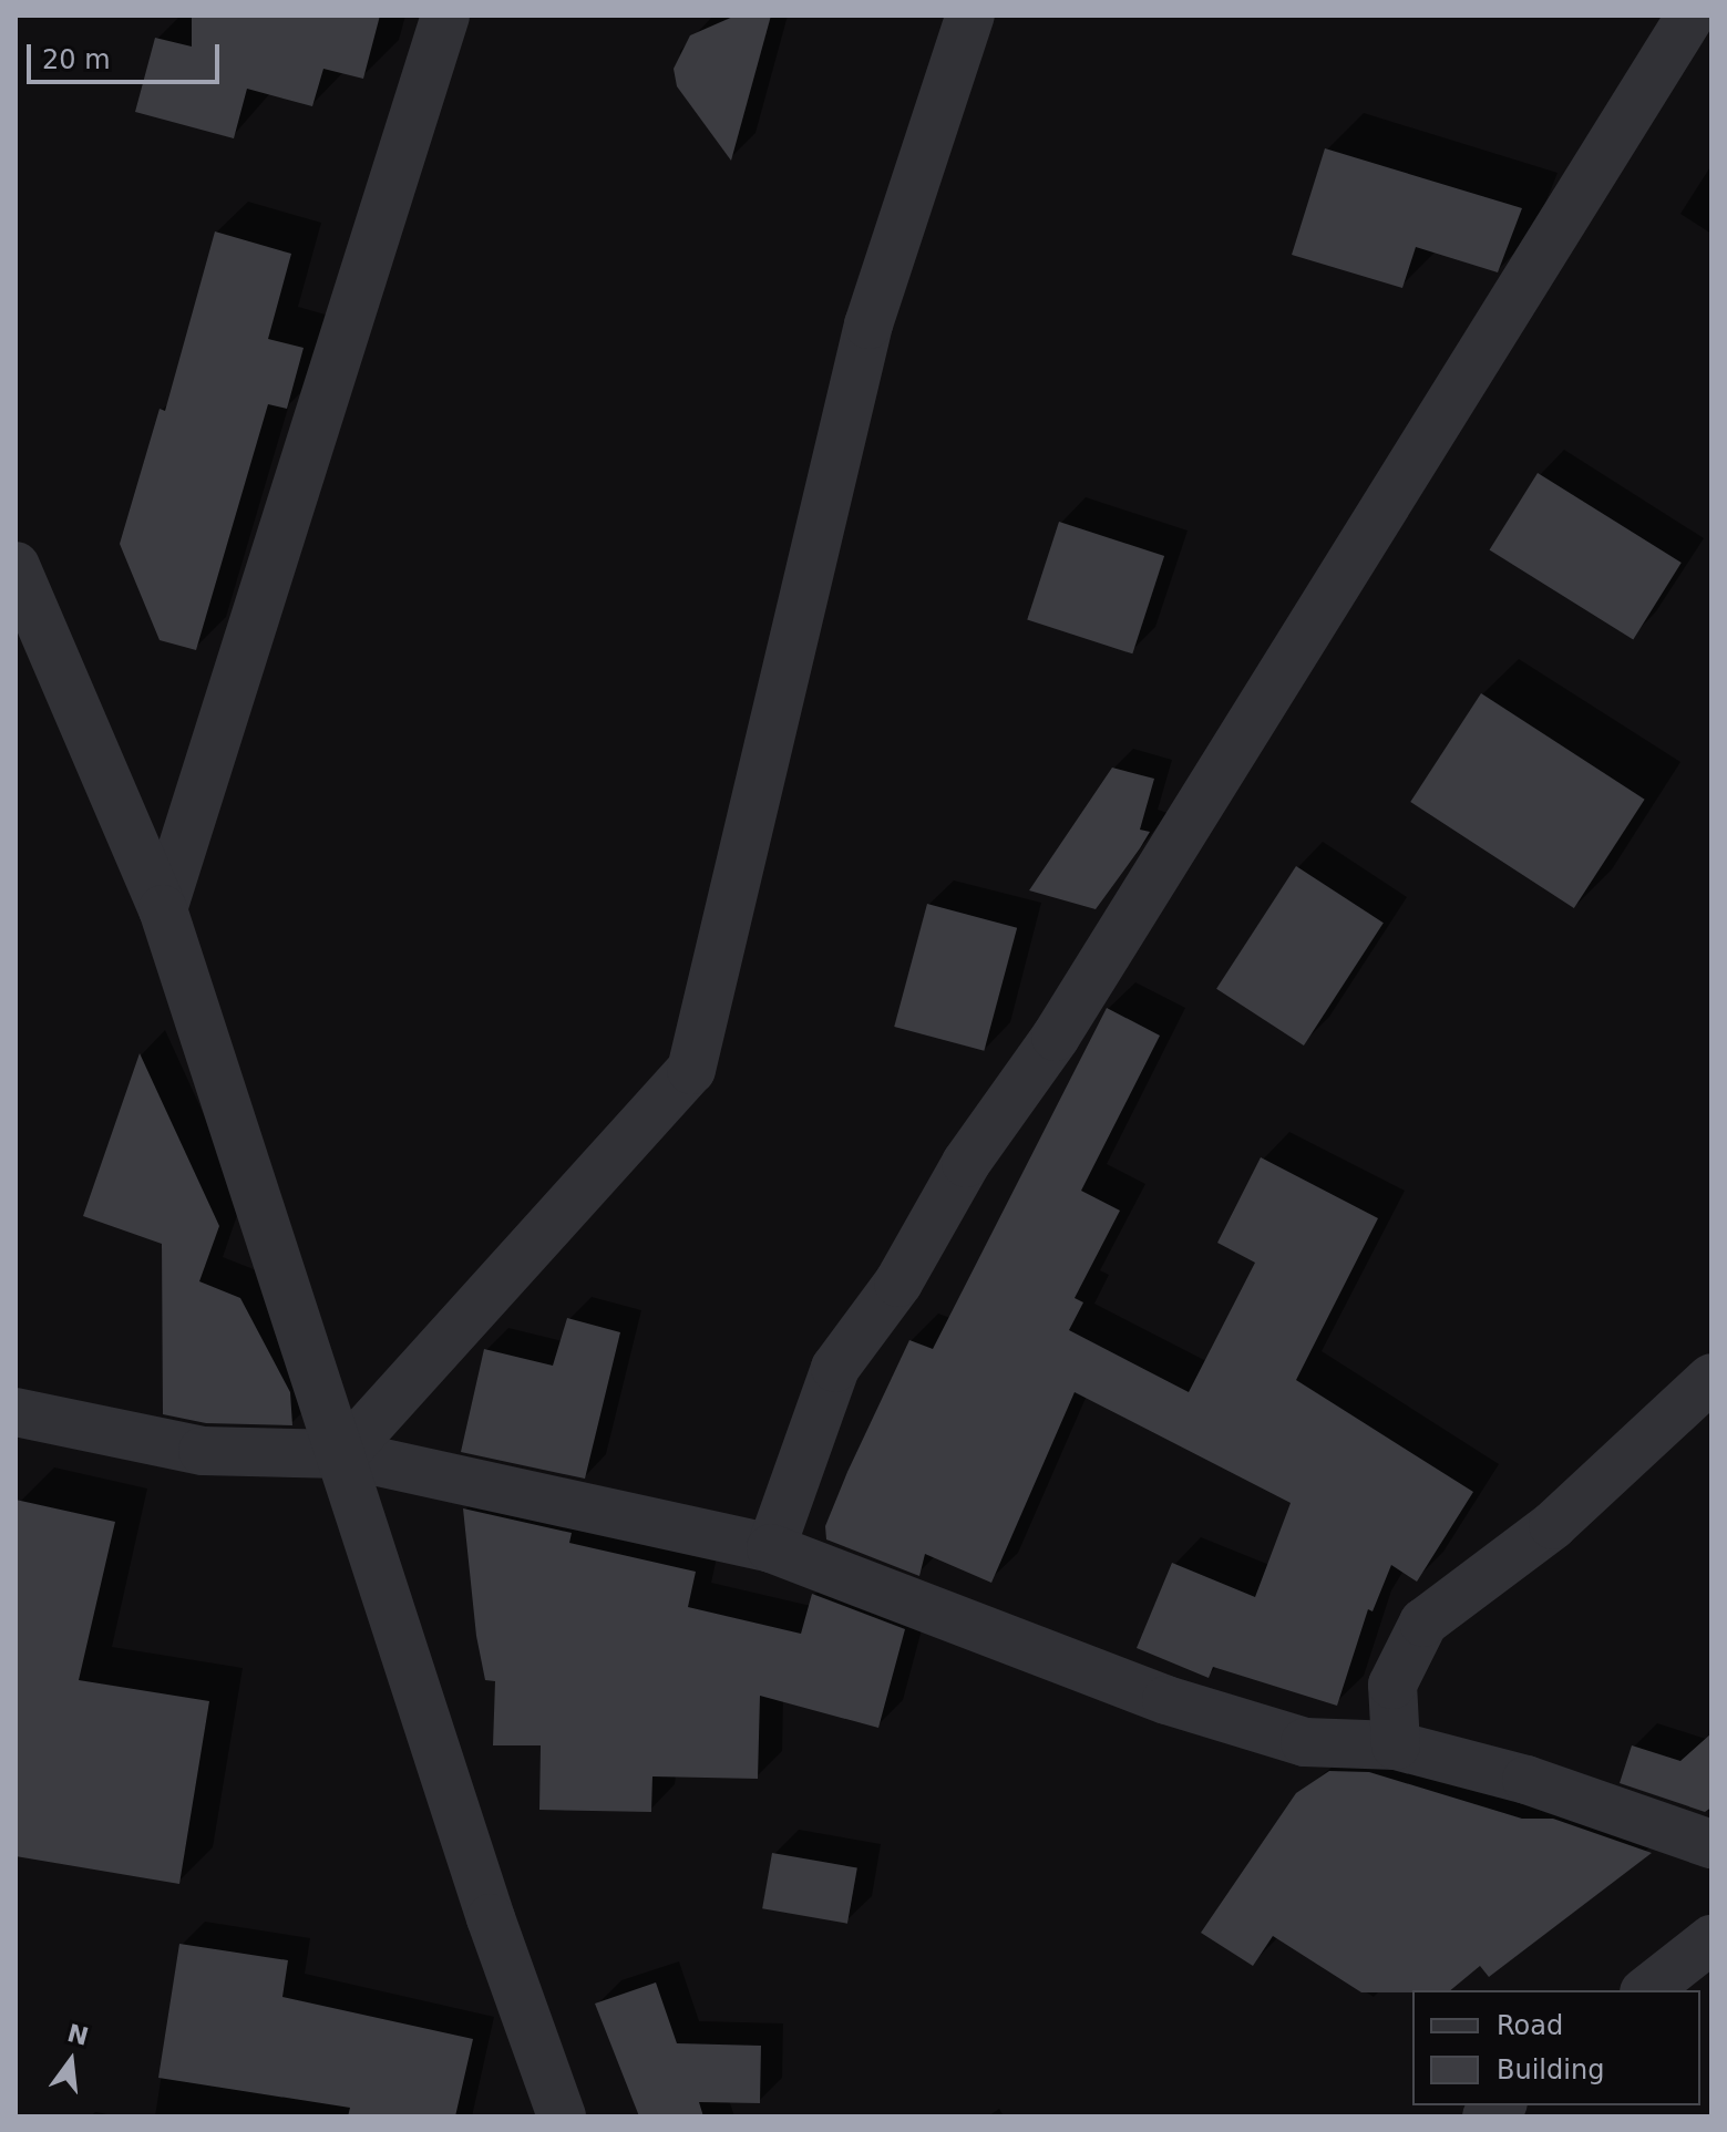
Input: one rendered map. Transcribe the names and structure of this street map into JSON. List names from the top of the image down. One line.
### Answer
{"legend":["Road","Building"],"scale_bar":"20 m","north":"top"}
